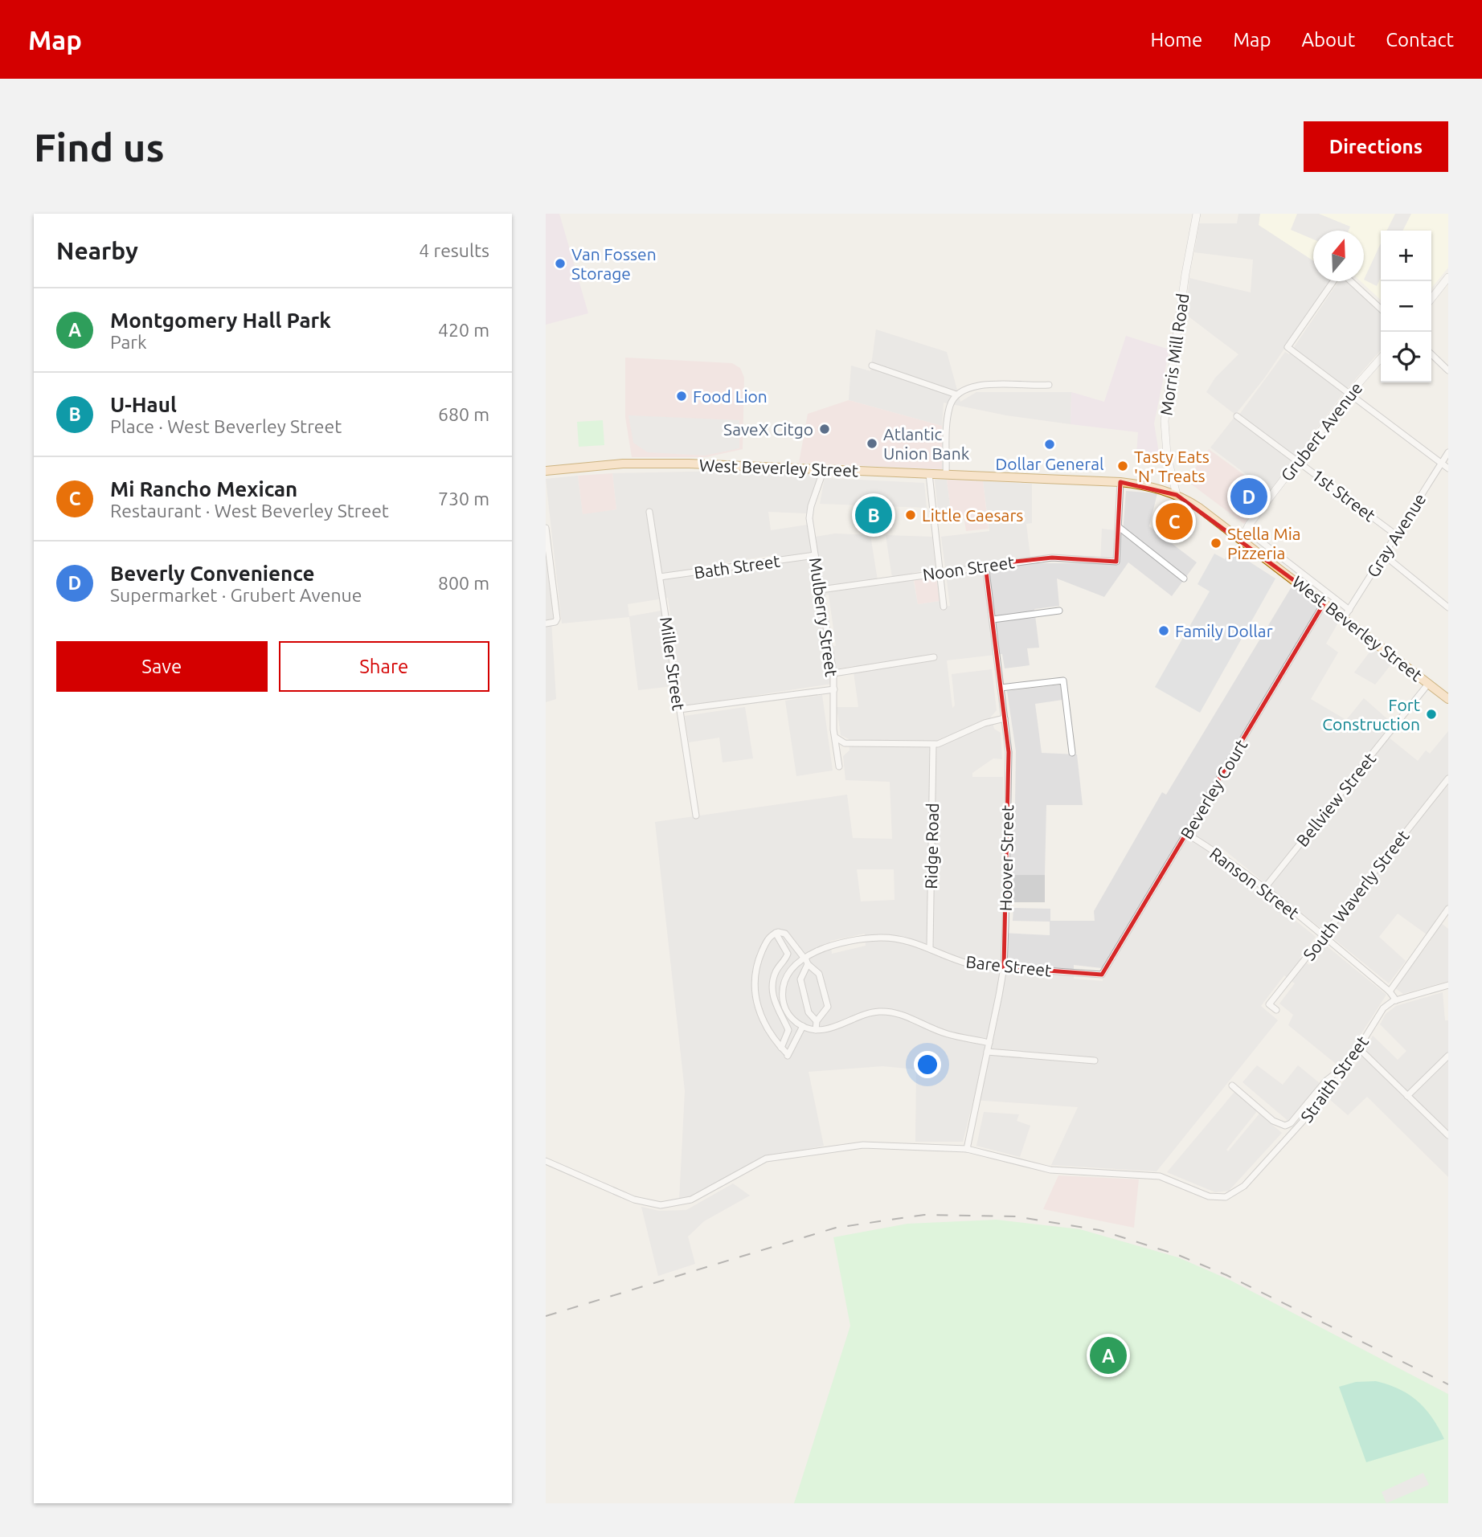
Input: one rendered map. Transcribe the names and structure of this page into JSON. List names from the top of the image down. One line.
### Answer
{"streets":{"main road":["West Beverley Street"],"street":["Morris Mill Road","Grubert Avenue","1st Street","Gray Avenue","Bath Street","Noon Street","Mulberry Street","Miller Street","Beverley Court","Bellview Street","Ridge Road","Hoover Street","Ranson Street","South Waverly Street","Bare Street","Straith Street"]},"crossings":[["Morris Mill Road","West Beverley Street"],["Grubert Avenue","West Beverley Street"],["Grubert Avenue","1st Street"],["West Beverley Street","Gray Avenue"],["West Beverley Street","Mulberry Street"],["West Beverley Street","Beverley Court"],["West Beverley Street","Bellview Street"],["1st Street","Gray Avenue"],["Bath Street","Mulberry Street"],["Bath Street","Miller Street"],["Noon Street","Mulberry Street"],["Noon Street","Hoover Street"],["Beverley Court","Ranson Street"],["Beverley Court","Bare Street"],["Bellview Street","Ranson Street"],["Ridge Road","Bare Street"],["Hoover Street","Bare Street"],["Hoover Street","Straith Street"],["Ranson Street","South Waverly Street"],["Ranson Street","Straith Street"]],"places":["Van Fossen Storage","Food Lion","SaveX Citgo","Atlantic Union Bank","Dollar General","Tasty Eats 'N' Treats","Little Caesars","Stella Mia Pizzeria","Family Dollar","Fort Construction"],"north":"top","page":{"header":"Map","nav":["Home","Map","About","Contact"],"buttons":["Directions",["Save","Share"]],"title":"Find us","heading":["Nearby","4 results"],"map_buttons":["+","−"],"list":[{"mark":"A","name":"Montgomery Hall Park","note":"Park","value":"420 m"},{"mark":"B","name":"U-Haul","note":"Place · West Beverley Street","value":"680 m"},{"mark":"C","name":"Mi Rancho Mexican","note":"Restaurant · West Beverley Street","value":"730 m"},{"mark":"D","name":"Beverly Convenience","note":"Supermarket · Grubert Avenue","value":"800 m"}],"pins":["D","B","C","A"]}}
